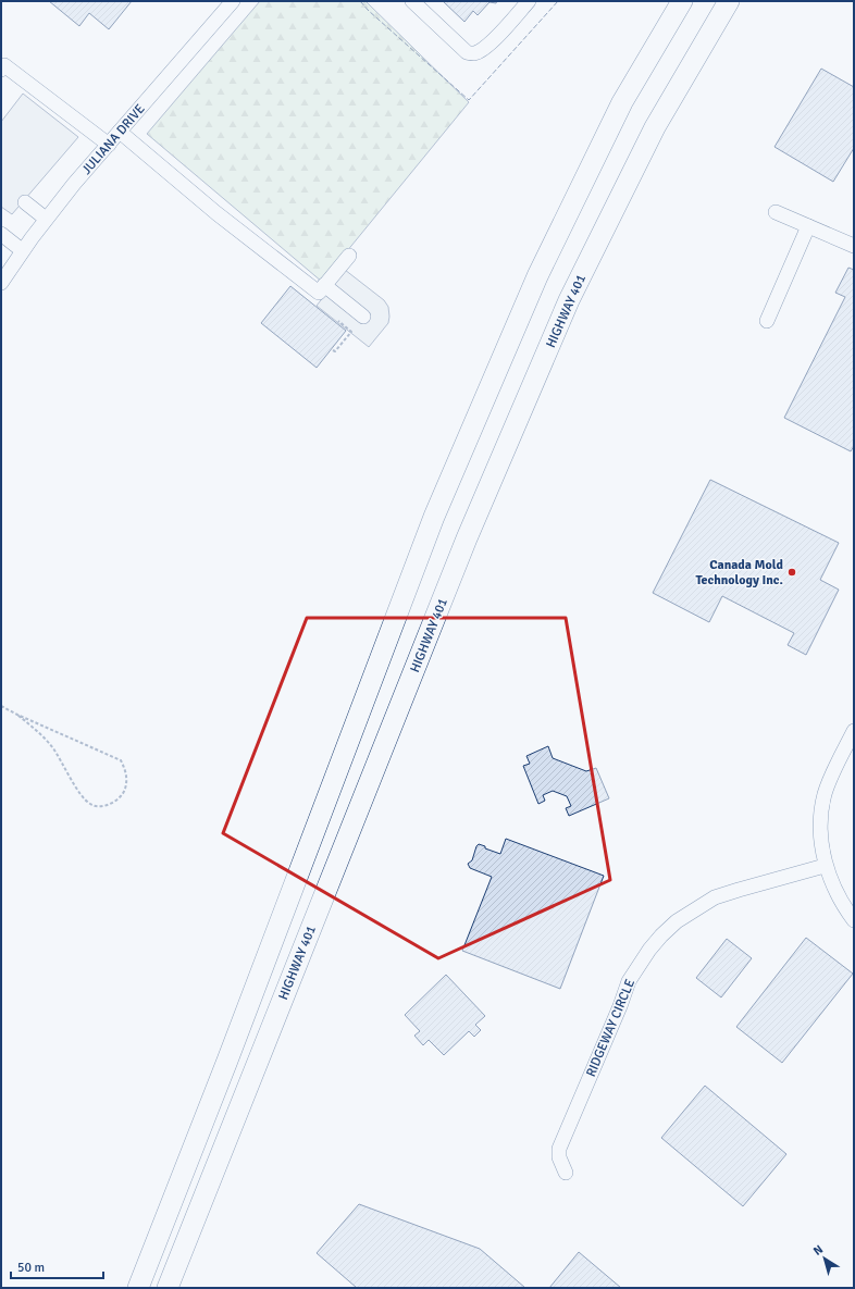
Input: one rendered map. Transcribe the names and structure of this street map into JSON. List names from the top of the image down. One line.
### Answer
{"streets":{"highway":["HIGHWAY 401"],"street":["JULIANA DRIVE","RIDGEWAY CIRCLE"]},"places":["Canada Mold Technology Inc."],"scale_bar":"50 m","north":"top left"}
